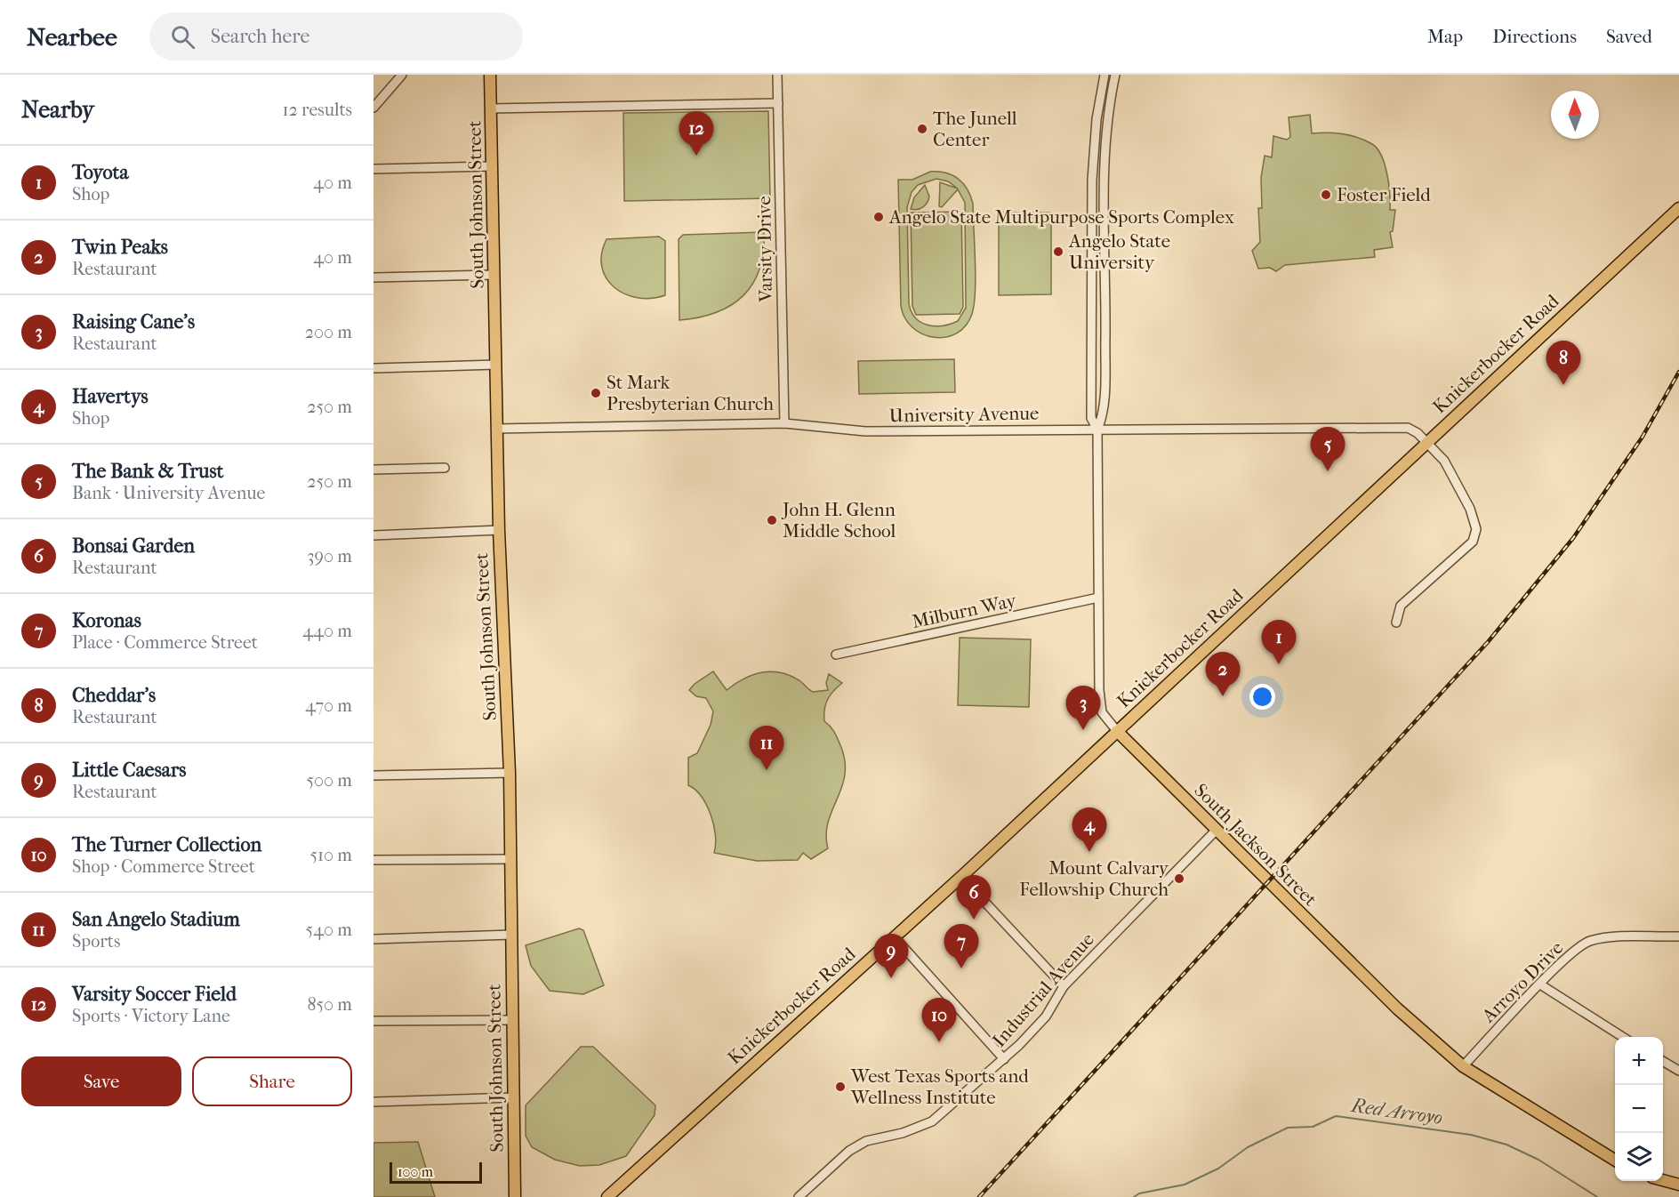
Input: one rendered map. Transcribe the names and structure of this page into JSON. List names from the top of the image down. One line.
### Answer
{"streets":{"main road":["South Johnson Street","Knickerbocker Road","South Jackson Street"],"street":["Varsity Drive","University Avenue","Milburn Way","Arroyo Drive","Industrial Avenue"]},"crossings":[["South Johnson Street","University Avenue"],["Varsity Drive","University Avenue"],["Knickerbocker Road","University Avenue"],["Knickerbocker Road","South Jackson Street"],["University Avenue","South Jackson Street"],["Milburn Way","South Jackson Street"],["South Jackson Street","Arroyo Drive"],["South Jackson Street","Industrial Avenue"]],"water":["Red Arroyo"],"places":["The Junell Center","Foster Field","Angelo State Multipurpose Sports Complex","Angelo State University","St Mark Presbyterian Church","John H. Glenn Middle School","Mount Calvary Fellowship Church","West Texas Sports and Wellness Institute"],"scale_bar":"100 m","north":"top","page":{"header":"Nearbee","search":"Search here","nav":["Map","Directions","Saved"],"heading":["Nearby","12 results"],"pins":["12","8","5","1","2","3","11","4","6","7","9","10"],"list":[{"mark":"1","name":"Toyota","note":"Shop","value":"40 m"},{"mark":"2","name":"Twin Peaks","note":"Restaurant","value":"40 m"},{"mark":"3","name":"Raising Cane's","note":"Restaurant","value":"200 m"},{"mark":"4","name":"Havertys","note":"Shop","value":"250 m"},{"mark":"5","name":"The Bank & Trust","note":"Bank · University Avenue","value":"250 m"},{"mark":"6","name":"Bonsai Garden","note":"Restaurant","value":"390 m"},{"mark":"7","name":"Koronas","note":"Place · Commerce Street","value":"440 m"},{"mark":"8","name":"Cheddar's","note":"Restaurant","value":"470 m"},{"mark":"9","name":"Little Caesars","note":"Restaurant","value":"500 m"},{"mark":"10","name":"The Turner Collection","note":"Shop · Commerce Street","value":"510 m"},{"mark":"11","name":"San Angelo Stadium","note":"Sports","value":"540 m"},{"mark":"12","name":"Varsity Soccer Field","note":"Sports · Victory Lane","value":"850 m"}],"map_buttons":["+","−"],"buttons":["Save","Share"],"scale":"100 m"}}
